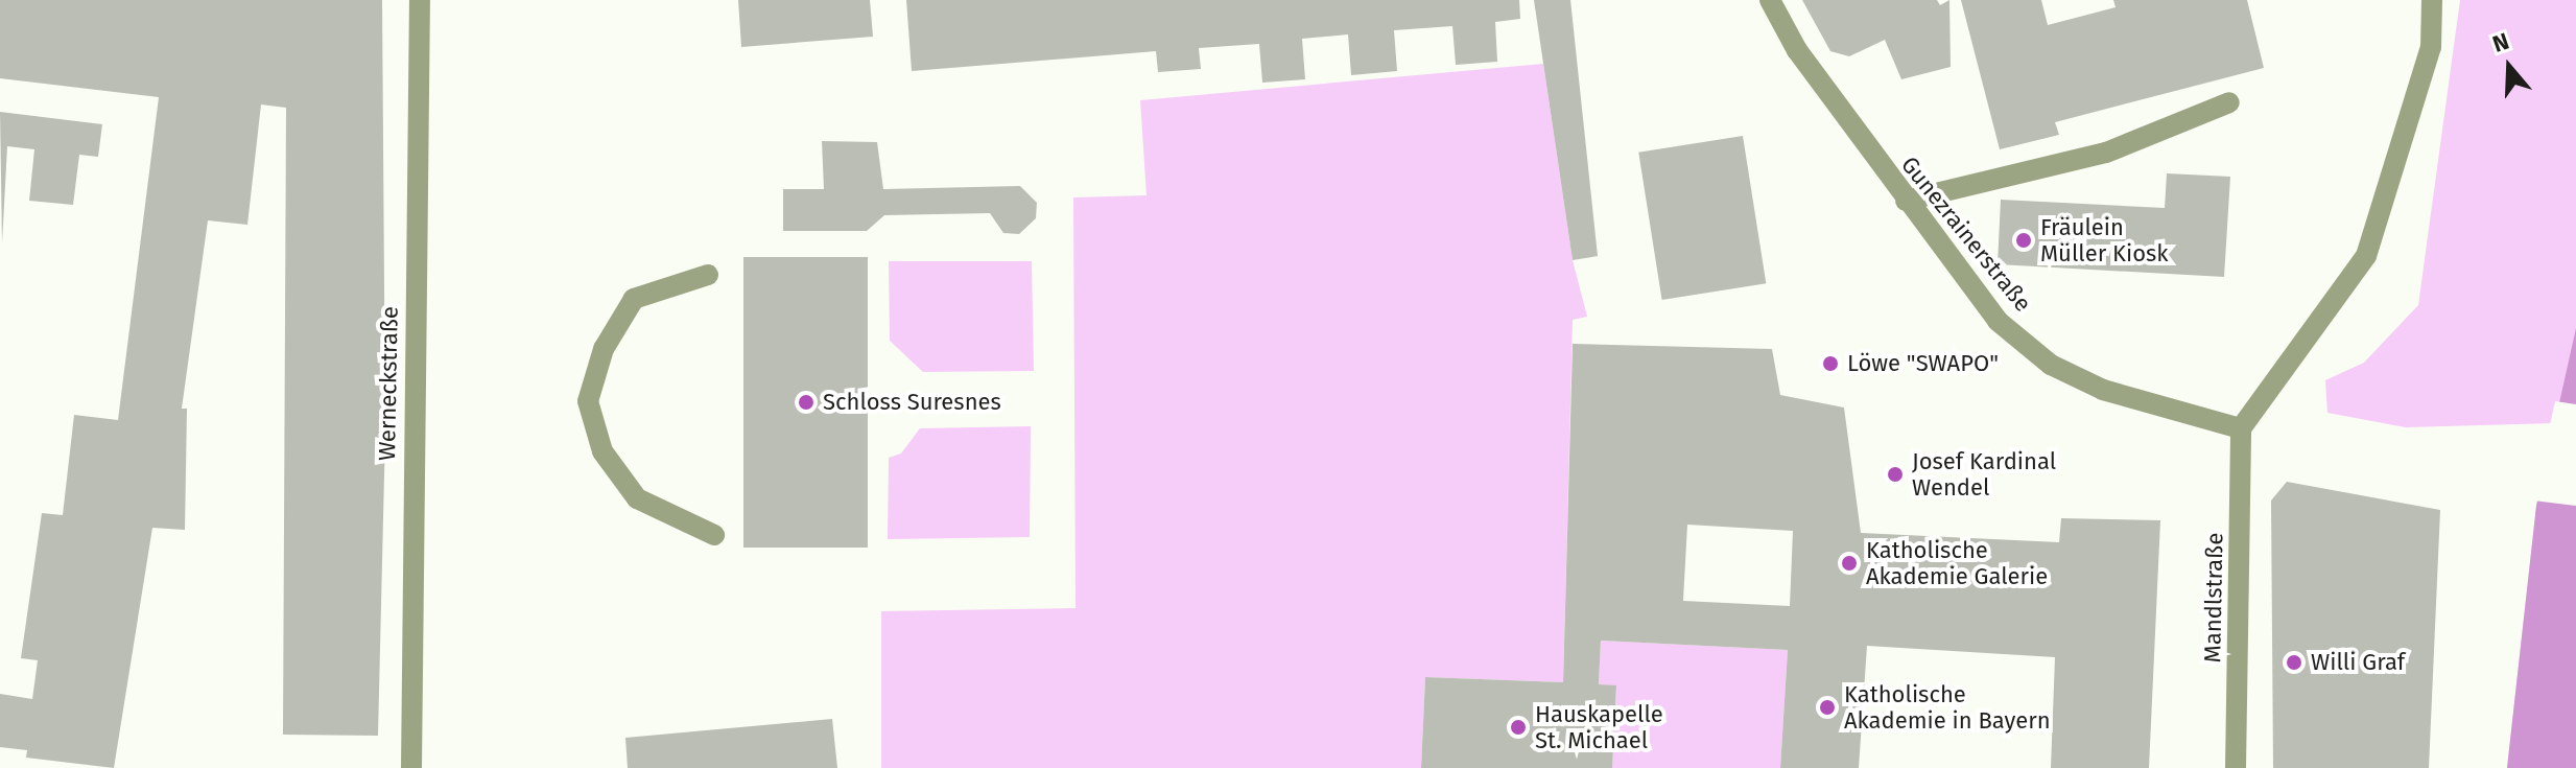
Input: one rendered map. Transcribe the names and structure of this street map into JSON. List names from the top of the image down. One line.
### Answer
{"streets":{"street":["Gunezrainerstraße","Werneckstraße","Mandlstraße"]},"crossings":[["Gunezrainerstraße","Mandlstraße"]],"places":["Fräulein Müller Kiosk","Löwe \"SWAPO\"","Schloss Suresnes","Josef Kardinal Wendel","Katholische Akademie Galerie","Willi Graf","Katholische Akademie in Bayern","Hauskapelle St. Michael"],"north":"top"}
